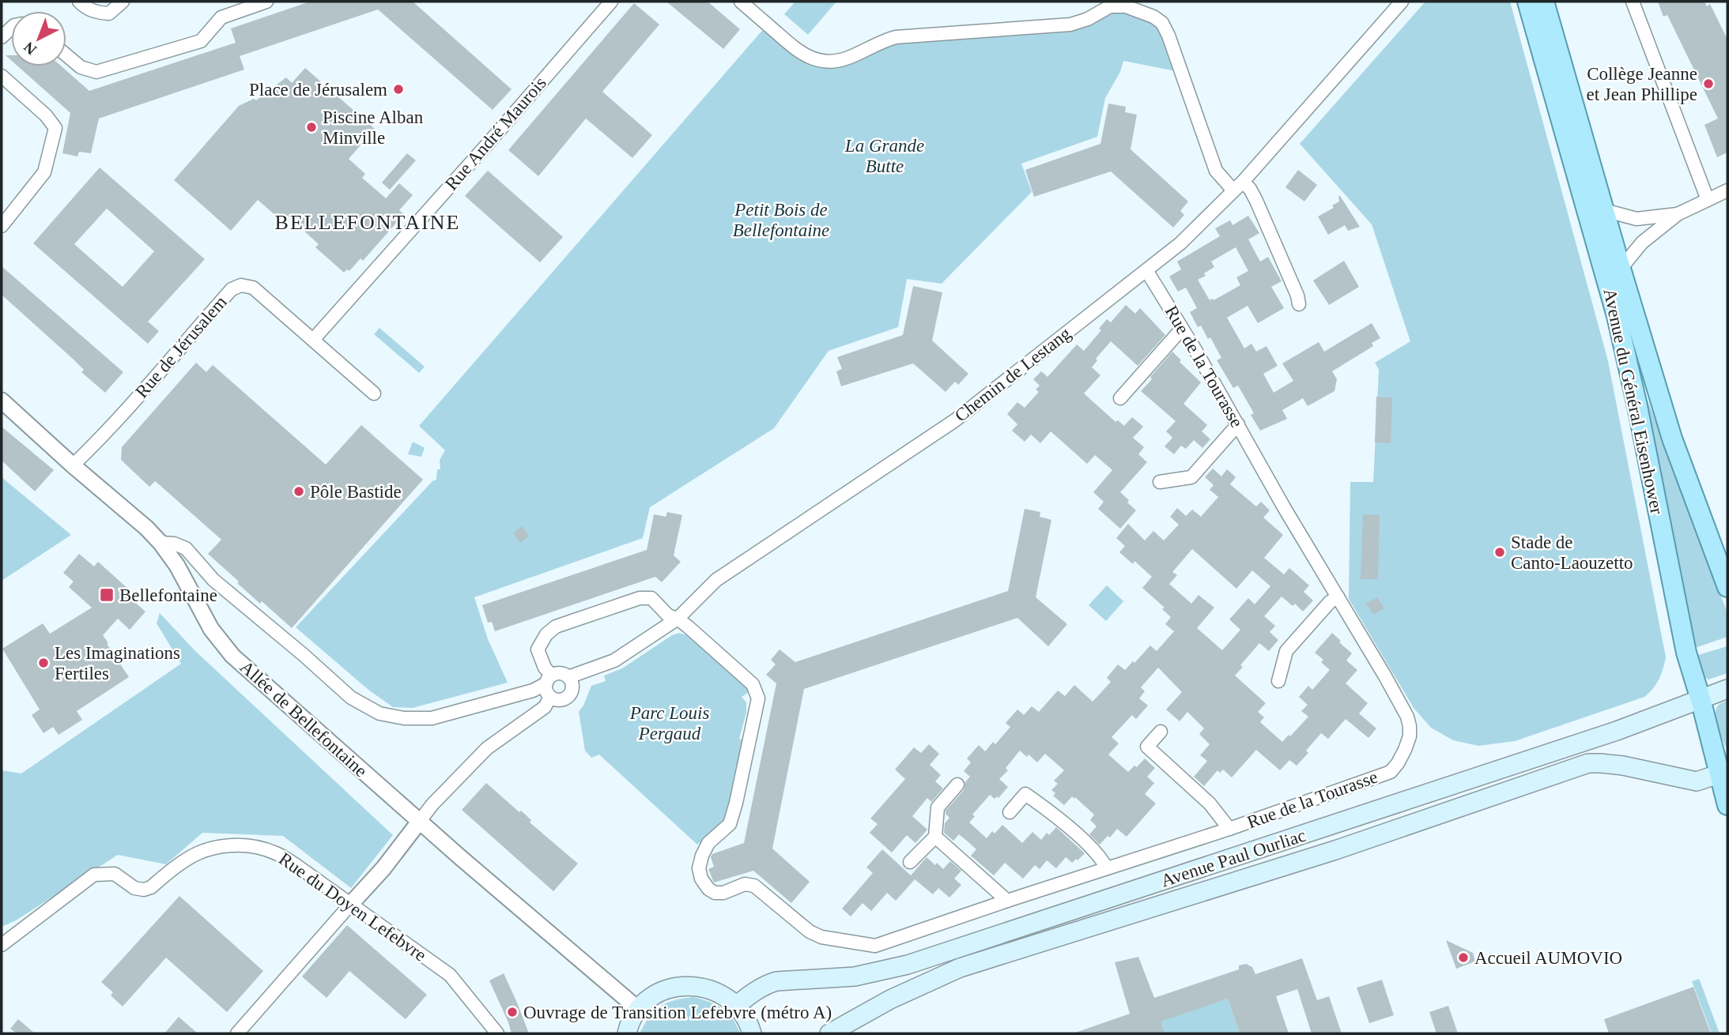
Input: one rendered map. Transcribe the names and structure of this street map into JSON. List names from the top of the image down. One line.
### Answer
{"streets":{"main road":["Avenue du Général Eisenhower","Avenue Paul Ourliac"],"street":["Rue André Maurois","Rue de Jérusalem","Rue de la Tourasse","Chemin de Lestang","Allée de Bellefontaine","Rue du Doyen Lefebvre"]},"crossings":[["Rue André Maurois","Rue de Jérusalem"],["Rue de Jérusalem","Allée de Bellefontaine"],["Rue de la Tourasse","Chemin de Lestang"],["Avenue du Général Eisenhower","Avenue Paul Ourliac"]],"districts":["BELLEFONTAINE"],"parks":["La Grande Butte","Petit Bois de Bellefontaine","Parc Louis Pergaud"],"places":{"other":["Collège Jeanne et Jean Phillipe","Place de Jérusalem","Piscine Alban Minville","Pôle Bastide","Stade de Canto-Laouzetto","Les Imaginations Fertiles","Accueil AUMOVIO","Ouvrage de Transition Lefebvre (métro A)"],"transit":["Bellefontaine"]},"north":"bottom left"}
